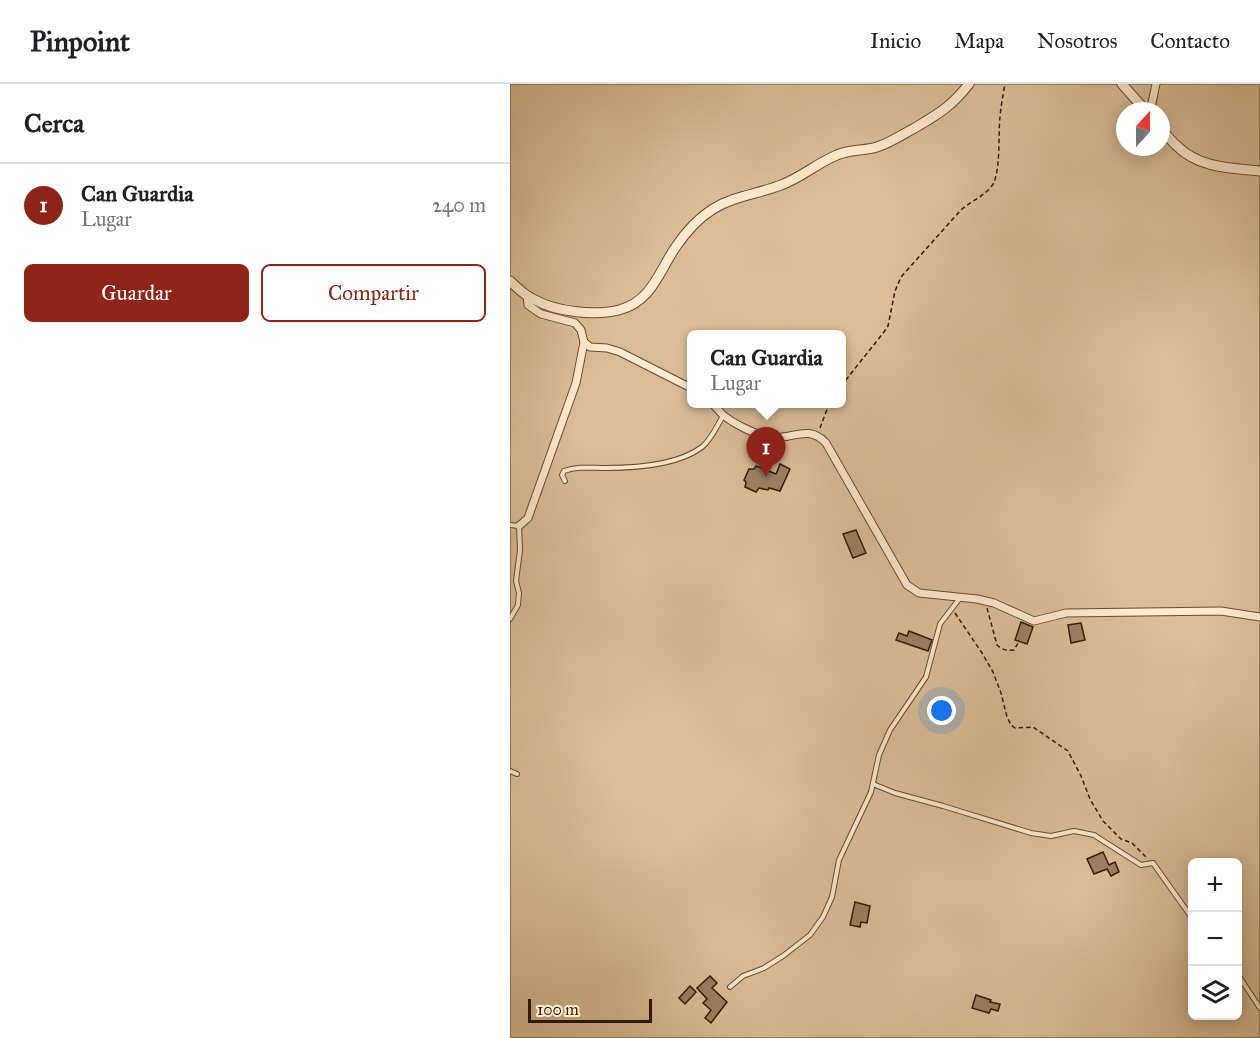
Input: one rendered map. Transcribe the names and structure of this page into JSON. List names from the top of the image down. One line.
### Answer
{"scale_bar":"100 m","north":"top","page":{"header":"Pinpoint","nav":["Inicio","Mapa","Nosotros","Contacto"],"heading":"Cerca","list":[{"mark":"1","name":"Can Guardia","note":"Lugar","value":"240 m"}],"buttons":["Guardar","Compartir"],"popup":["Can Guardia","Lugar"],"pins":"1","map_buttons":["+","−"],"scale":"100 m"}}
